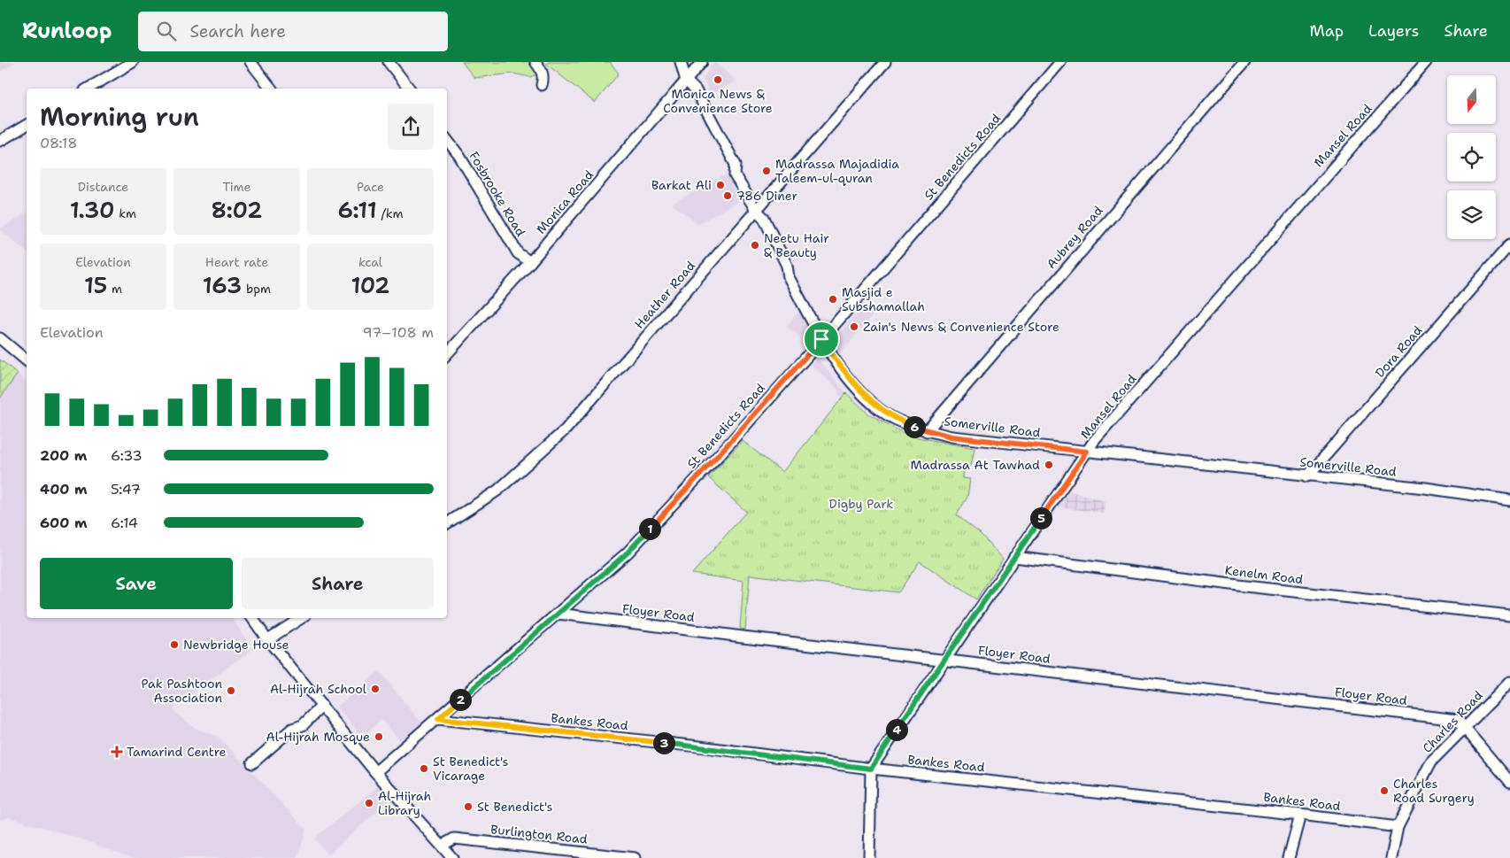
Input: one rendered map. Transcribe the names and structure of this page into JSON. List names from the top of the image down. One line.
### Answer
{"streets":{"street":["Mansel Road","St Benedicts Road","Fosbrooke Road","Monica Road","Aubrey Road","Heather Road","Dora Road","Somerville Road","Kenelm Road","Floyer Road","Bankes Road","Charles Road","Burlington Road"]},"crossings":[["Mansel Road","Somerville Road"],["Mansel Road","Kenelm Road"],["Mansel Road","Floyer Road"],["Mansel Road","Bankes Road"],["St Benedicts Road","Somerville Road"],["St Benedicts Road","Floyer Road"],["St Benedicts Road","Bankes Road"],["Fosbrooke Road","Monica Road"],["Monica Road","Somerville Road"],["Aubrey Road","Somerville Road"],["Heather Road","Somerville Road"],["Dora Road","Somerville Road"],["Floyer Road","Charles Road"],["Bankes Road","Charles Road"]],"parks":["Digby Park"],"places":{"other":["Monica News & Convenience Store","Madrassa Majadidia Taleem-ul-quran","Barkat Ali","786 Diner","Neetu Hair & Beauty","Masjid e Subshamallah","Zain's News & Convenience Store","Madrassa At Tawhad","Newbridge House","Al-Hijrah School","Pak Pashtoon Association","Al-Hijrah Mosque","St Benedict's Vicarage","Charles Road Surgery","Al-Hijrah Library","St Benedict's"],"health":["Tamarind Centre"]},"north":"bottom","page":{"header":"Runloop","search":"Search here","nav":["Map","Layers","Share"],"heading":["Morning run","08:18"],"stats":[["Distance","1.30 km"],["Time","8:02"],["Pace","6:11 /km"],["Elevation","15 m"],["Heart rate","163 bpm"],["kcal","102"]],"chart":["Elevation","97–108 m"],"pins":["6","5","1","2","4","3"],"list":[{"name":"200 m","note":"6:33"},{"name":"400 m","note":"5:47"},{"name":"600 m","note":"6:14"}],"buttons":["Save","Share"]}}
